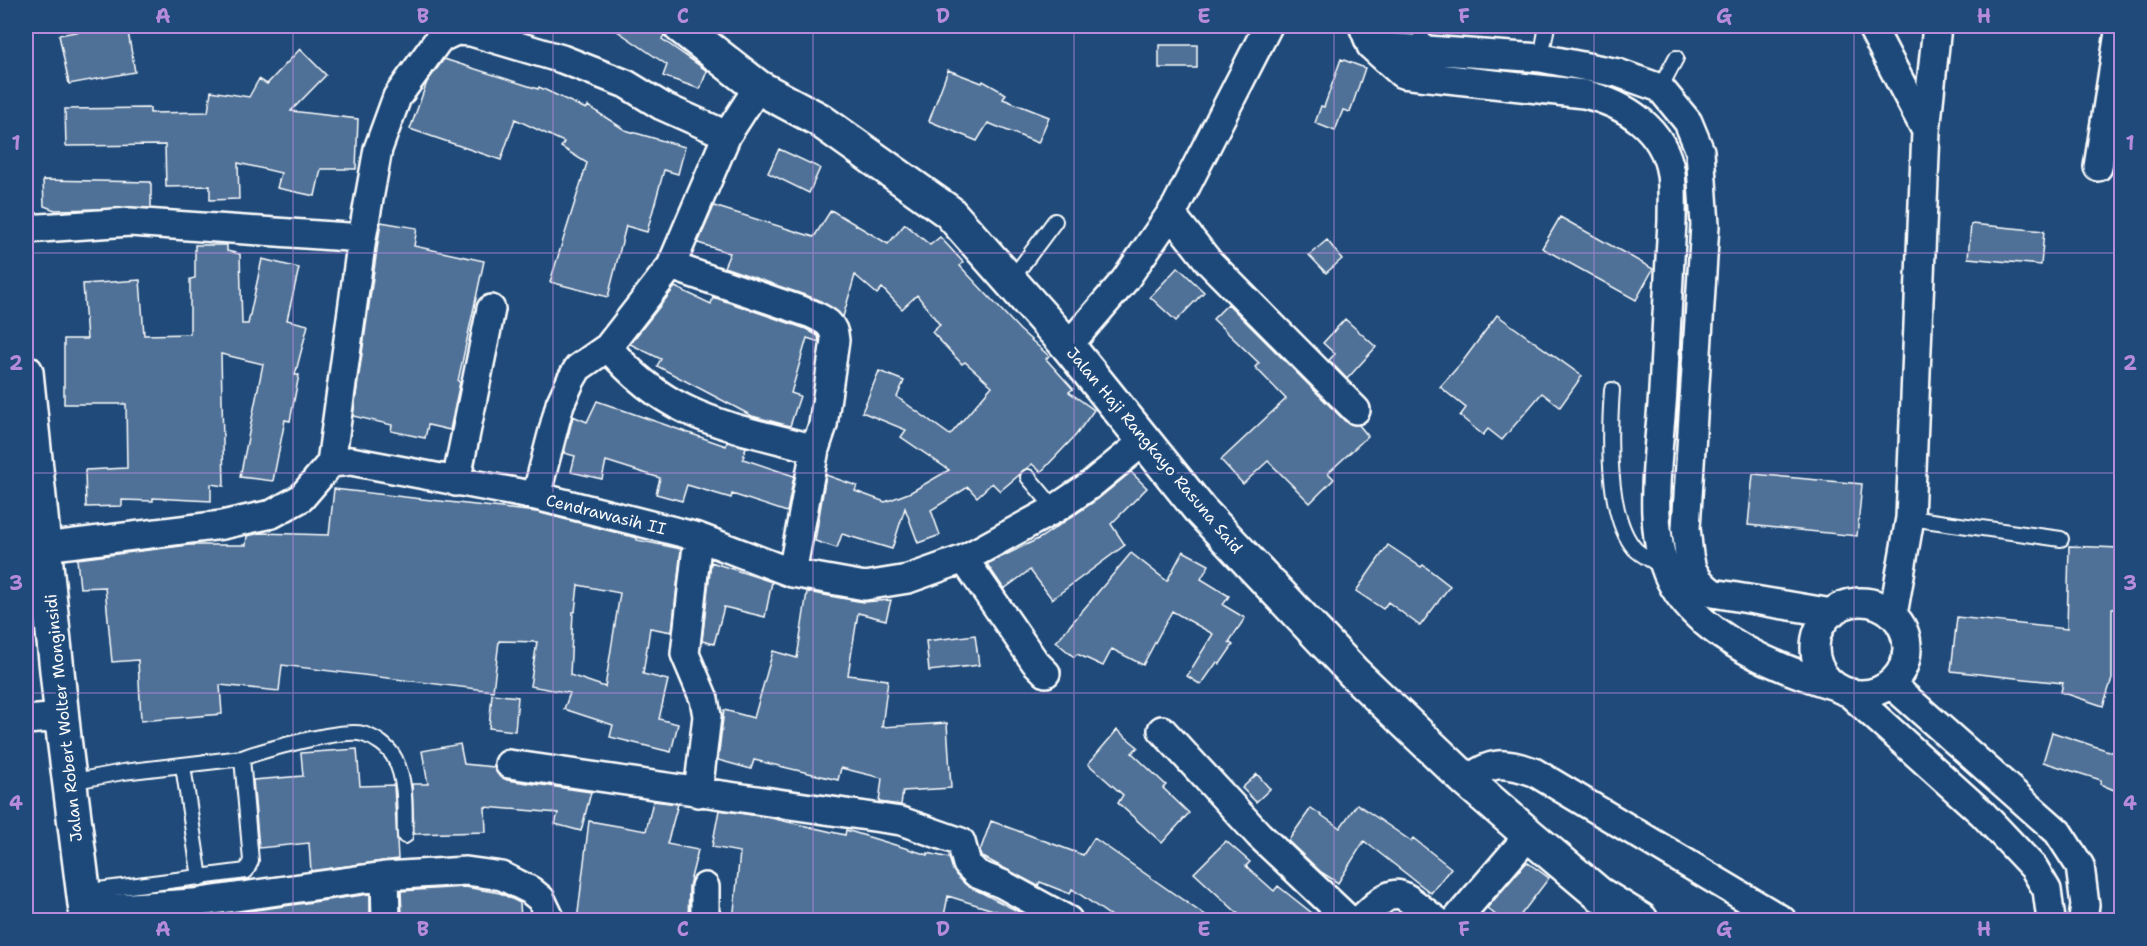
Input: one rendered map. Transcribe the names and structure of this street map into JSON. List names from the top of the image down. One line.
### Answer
{"streets":{"main road":["Jalan Haji Rangkayo Rasuna Said","Jalan Robert Wolter Monginsidi"],"street":["Cendrawasih II"]},"crossings":[["Jalan Haji Rangkayo Rasuna Said","Cendrawasih II"]],"grid":{"columns":["A","B","C","D","E","F","G","H"],"rows":["1","2","3","4"]}}
